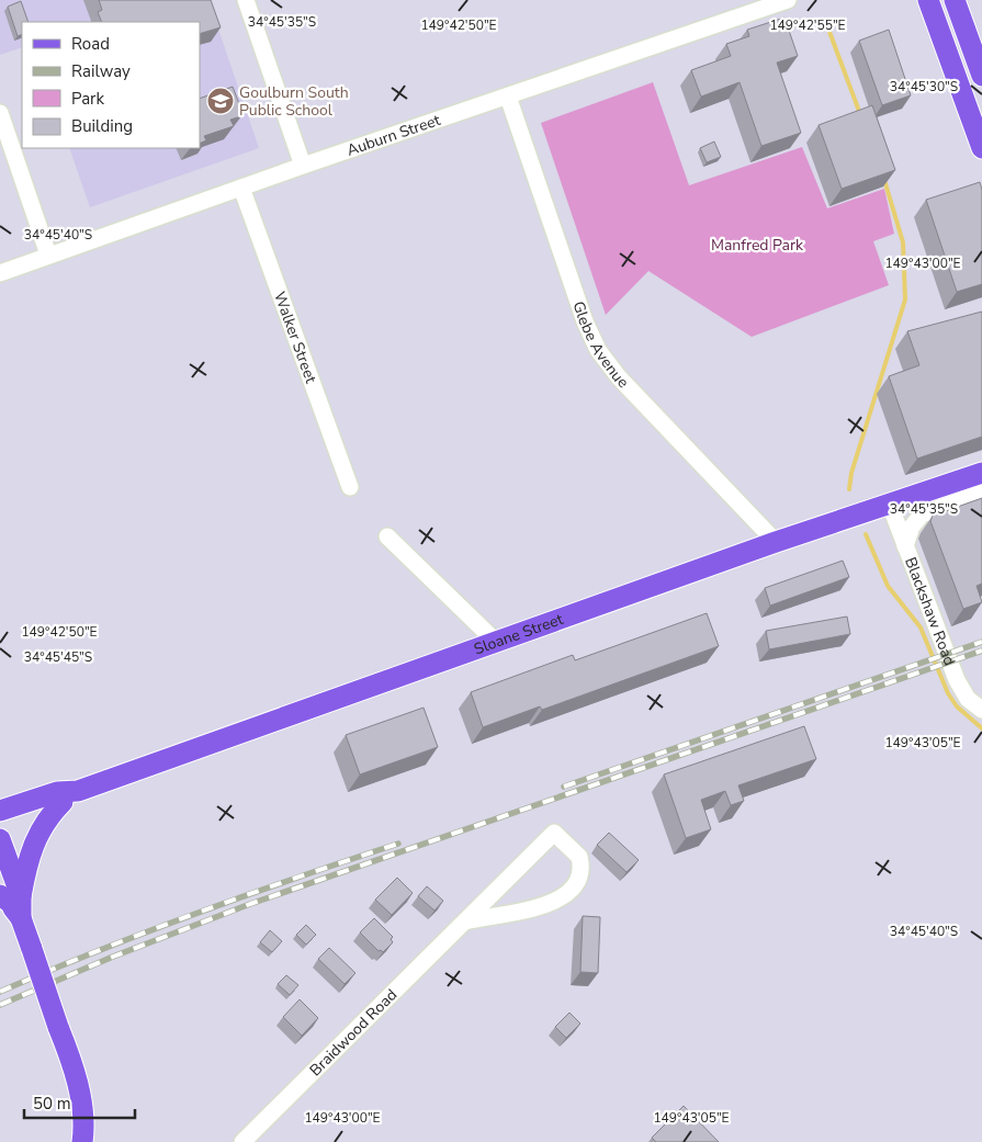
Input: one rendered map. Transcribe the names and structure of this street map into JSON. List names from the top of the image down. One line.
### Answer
{"streets":{"main road":["Sloane Street"],"street":["Auburn Street","Walker Street","Glebe Avenue","Blackshaw Road","Braidwood Road"]},"crossings":[["Auburn Street","Walker Street"],["Auburn Street","Glebe Avenue"],["Glebe Avenue","Sloane Street"],["Blackshaw Road","Sloane Street"]],"parks":["Manfred Park"],"places":{"school or university":["Goulburn South Public School"]},"legend":["Road","Railway","Park","Building"],"scale_bar":"50 m","coordinates":["34°45'35\"S","149°42'50\"E","149°42'55\"E","34°45'30\"S","34°45'40\"S","149°43'00\"E","34°45'45\"S","149°43'05\"E"]}
